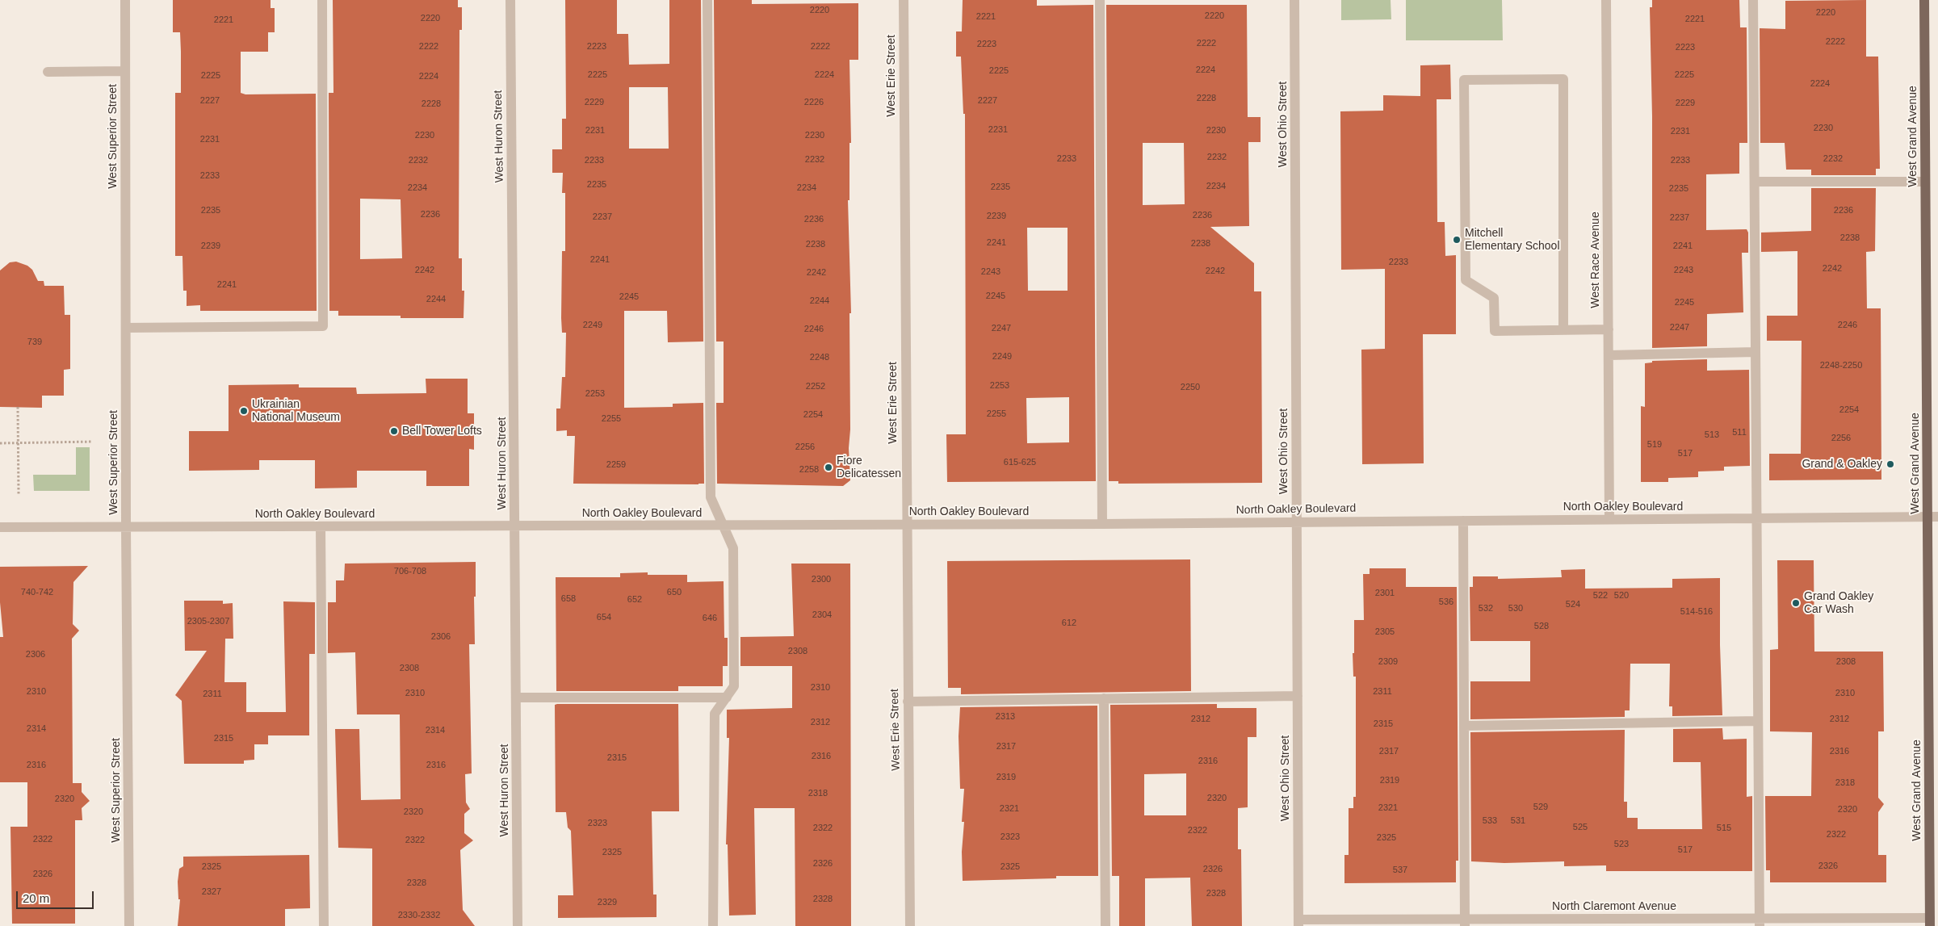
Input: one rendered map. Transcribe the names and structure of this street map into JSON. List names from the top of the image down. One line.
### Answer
{"streets":{"main road":["West Grand Avenue"],"street":["West Erie Street","West Ohio Street","West Superior Street","West Huron Street","West Race Avenue","North Oakley Boulevard","North Claremont Avenue"]},"crossings":[["West Erie Street","North Oakley Boulevard"],["West Ohio Street","North Oakley Boulevard"],["West Ohio Street","North Claremont Avenue"],["West Superior Street","North Oakley Boulevard"],["West Huron Street","North Oakley Boulevard"],["West Grand Avenue","North Oakley Boulevard"],["West Grand Avenue","North Claremont Avenue"],["West Race Avenue","North Oakley Boulevard"]],"places":["Mitchell Elementary School","Ukrainian National Museum","Bell Tower Lofts","Grand & Oakley","Fiore Delicatessen","Grand Oakley Car Wash"],"house_numbers":["2220","2220","2220","2221","2220","2221","2221","2222","2222","2223","2222","2223","2222","2223","2224","2225","2225","2224","2225","2225","2224","2224","2228","2227","2227","2229","2226","2229","2228","2230","2231","2231","2230","2231","2230","2230","2231","2232","2233","2232","2232","2232","2233","2233","2233","2235","2234","2235","2234","2234","2235","2235","2236","2236","2236","2239","2237","2237","2236","2238","2241","2238","2238","2239","2241","2241","2233","2242","2242","2243","2242","2243","2242","2241","2245","2245","2244","2244","2245","2249","2246","2247","2247","2246","739","2249","2248","2248-2250","2253","2252","2250","2253","2254","2255","2254","2255","511","513","2256","519","2256","517","615-625","2259","2258","706-708","2300","740-742","650","2301","522","520","658","652","536","524","532","530","514-516","2304","654","646","2305-2307","612","528","2305","2306","2308","2306","2309","2308","2308","2310","2310","2311","2310","2310","2311","2313","2312","2312","2312","2315","2314","2314","2315","2317","2317","2316","2316","2315","2316","2316","2316","2319","2319","2318","2318","2320","2320","529","2321","2321","2320","2320","533","531","2323","525","2322","515","2322","2322","2323","2325","2322","2322","523","517","2325","2326","2326","2325","2325","2326","537","2326","2328","2327","2328","2328","2329","2330-2332"],"scale_bar":"20 m"}
